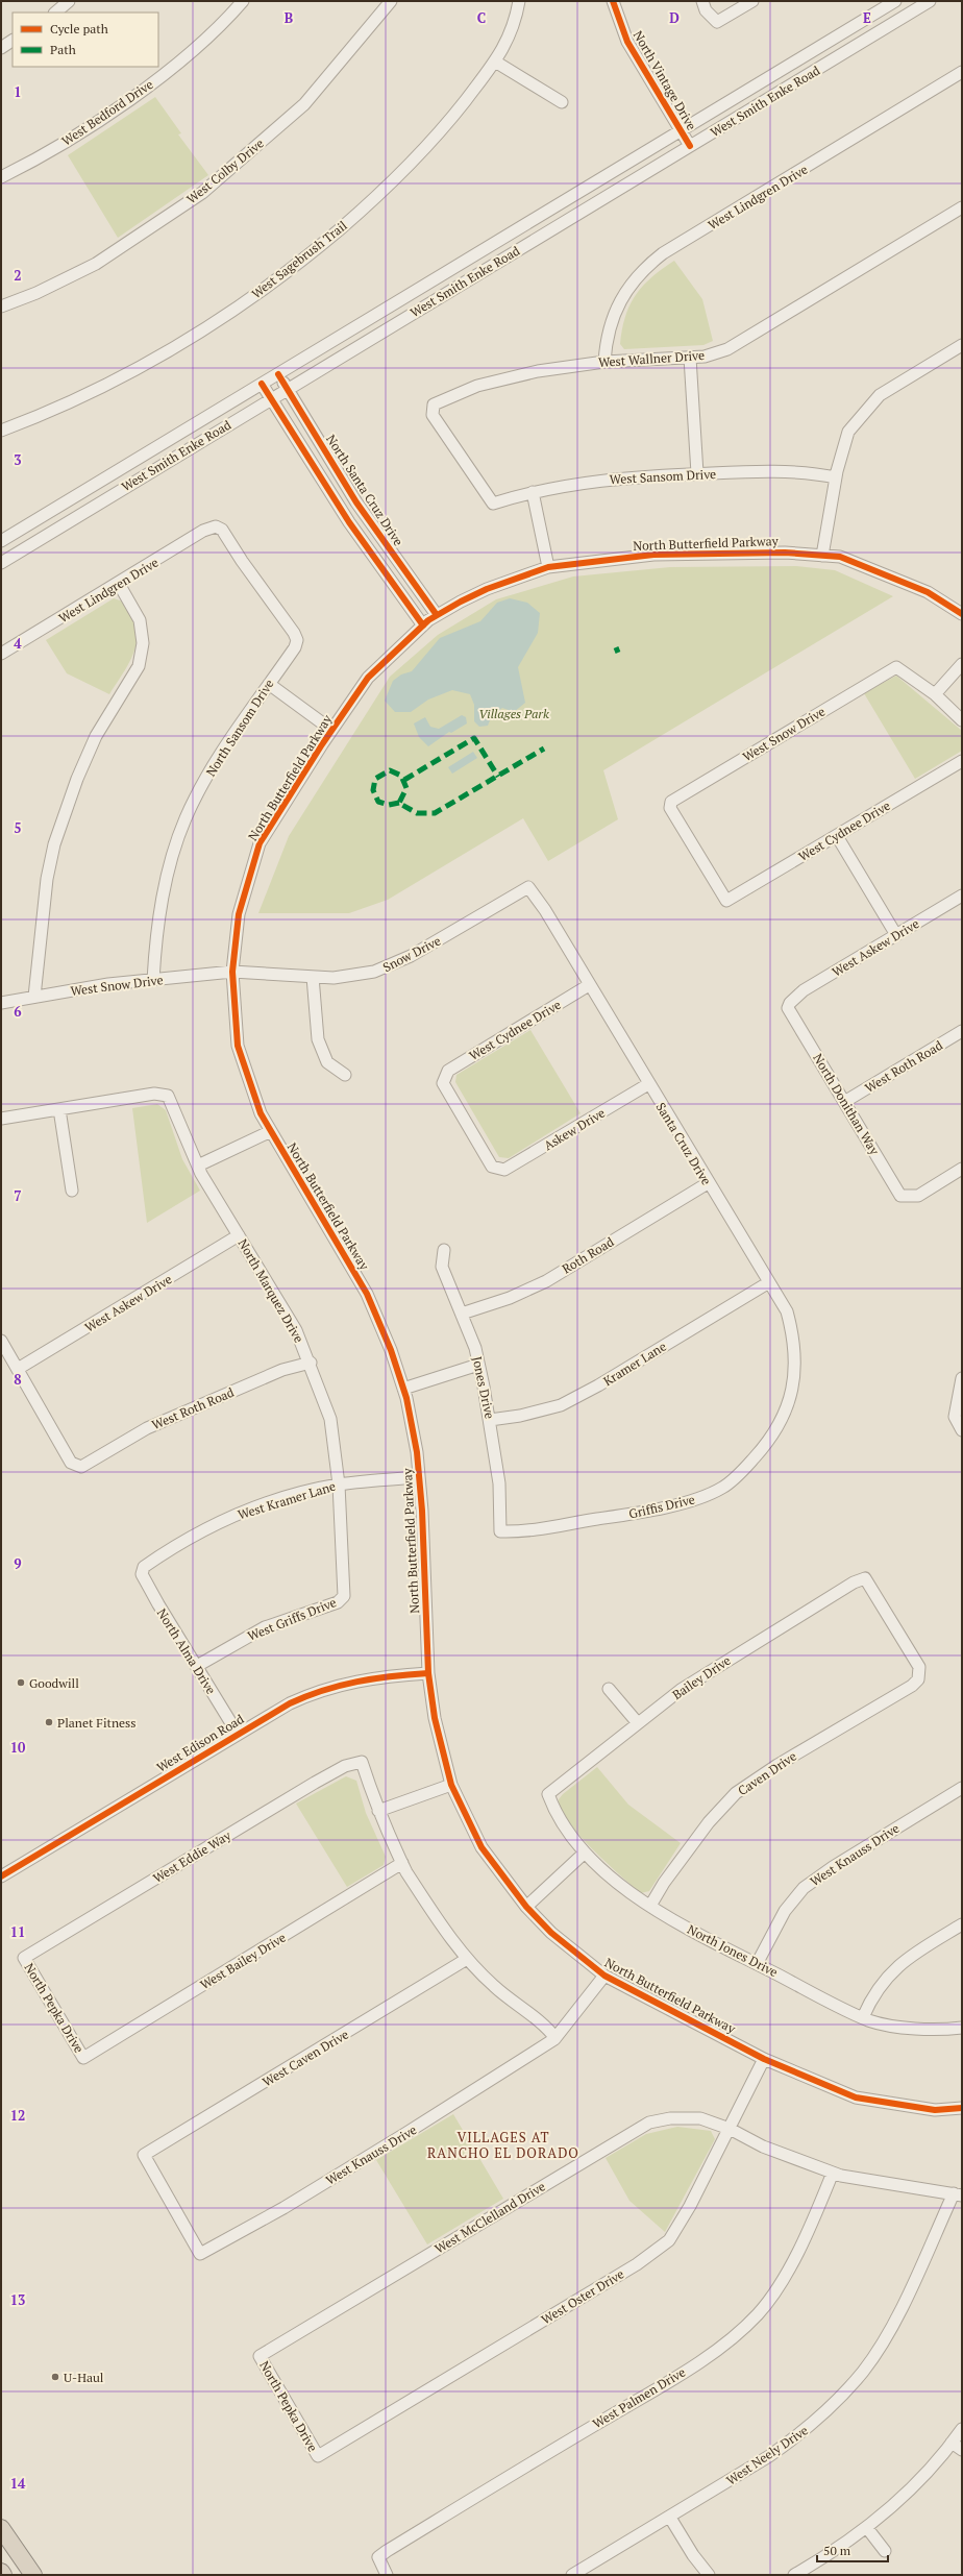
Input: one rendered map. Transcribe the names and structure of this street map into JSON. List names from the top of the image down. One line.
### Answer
{"streets":{"street":["North Vintage Drive","West Smith Enke Road","West Bedford Drive","West Colby Drive","West Lindgren Drive","West Sagebrush Trail","West Wallner Drive","West Sansom Drive","North Santa Cruz Drive","North Butterfield Parkway","North Sansom Drive","West Snow Drive","West Cydnee Drive","West Askew Drive","Snow Drive","West Roth Road","North Donithan Way","Askew Drive","Santa Cruz Drive","Roth Road","North Marquez Drive","Kramer Lane","Jones Drive","West Kramer Lane","Griffis Drive","West Griffs Drive","North Alma Drive","Bailey Drive","West Edison Road","Caven Drive","West Knauss Drive","West Eddie Way","North Jones Drive","West Bailey Drive","North Pepka Drive","West Caven Drive","West McClelland Drive","West Oster Drive","West Palmen Drive","West Neely Drive"]},"crossings":[["North Vintage Drive","West Smith Enke Road"],["West Smith Enke Road","North Santa Cruz Drive"],["West Lindgren Drive","West Wallner Drive"],["West Lindgren Drive","North Sansom Drive"],["West Wallner Drive","West Sansom Drive"],["North Santa Cruz Drive","North Butterfield Parkway"],["North Butterfield Parkway","West Snow Drive"],["North Butterfield Parkway","Snow Drive"],["North Butterfield Parkway","West Kramer Lane"],["North Butterfield Parkway","West Edison Road"],["North Butterfield Parkway","West Knauss Drive"],["North Butterfield Parkway","West Oster Drive"],["North Sansom Drive","West Snow Drive"],["West Snow Drive","West Cydnee Drive"],["West Snow Drive","Snow Drive"],["West Cydnee Drive","Askew Drive"],["West Cydnee Drive","Santa Cruz Drive"],["West Askew Drive","West Roth Road"],["West Askew Drive","North Donithan Way"],["West Askew Drive","North Marquez Drive"],["Snow Drive","Santa Cruz Drive"],["West Roth Road","North Donithan Way"],["West Roth Road","North Marquez Drive"],["Askew Drive","Santa Cruz Drive"],["Santa Cruz Drive","Roth Road"],["Santa Cruz Drive","Kramer Lane"],["Santa Cruz Drive","Griffis Drive"],["Roth Road","Jones Drive"],["North Marquez Drive","West Kramer Lane"],["North Marquez Drive","West Griffs Drive"],["Kramer Lane","Jones Drive"],["Jones Drive","Griffis Drive"],["West Kramer Lane","North Alma Drive"],["West Griffs Drive","North Alma Drive"],["North Alma Drive","West Edison Road"],["Bailey Drive","Caven Drive"],["Bailey Drive","North Jones Drive"],["Caven Drive","North Jones Drive"],["West Knauss Drive","North Jones Drive"],["West Knauss Drive","West Caven Drive"],["West Eddie Way","North Pepka Drive"],["West Bailey Drive","North Pepka Drive"],["North Pepka Drive","West McClelland Drive"],["North Pepka Drive","West Oster Drive"],["West McClelland Drive","West Oster Drive"],["West McClelland Drive","West Palmen Drive"],["West McClelland Drive","West Neely Drive"]],"districts":["VILLAGES AT RANCHO EL DORADO"],"parks":["Villages Park"],"places":["Goodwill","Planet Fitness","U-Haul"],"legend":["Cycle path","Path"],"scale_bar":"50 m","grid":{"columns":["B","C","D","E"],"rows":["1","2","3","4","5","6","7","8","9","10","11","12","13","14"]}}
